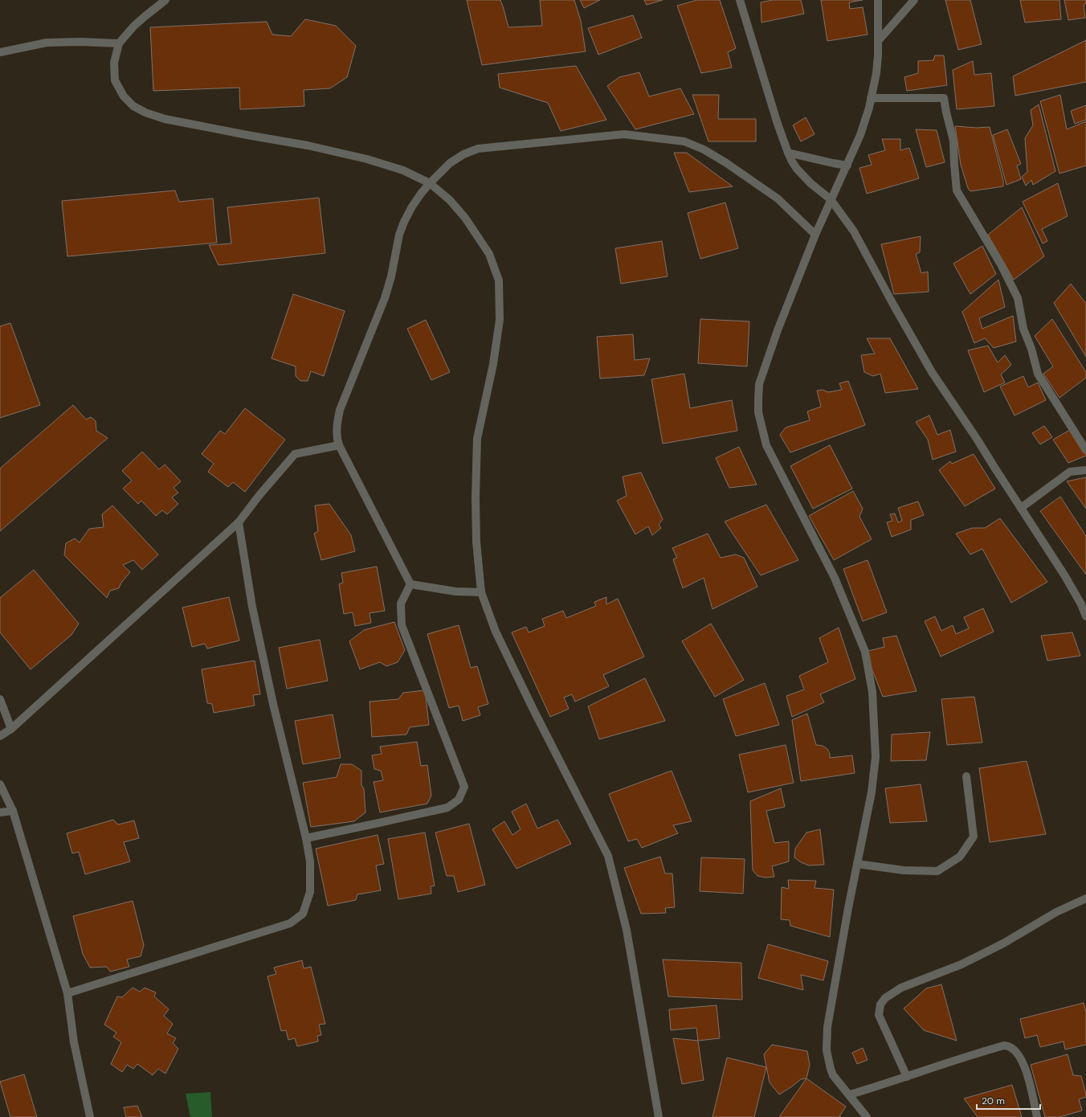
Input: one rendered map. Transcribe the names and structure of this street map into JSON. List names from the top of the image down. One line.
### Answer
{"scale_bar":"20 m"}
